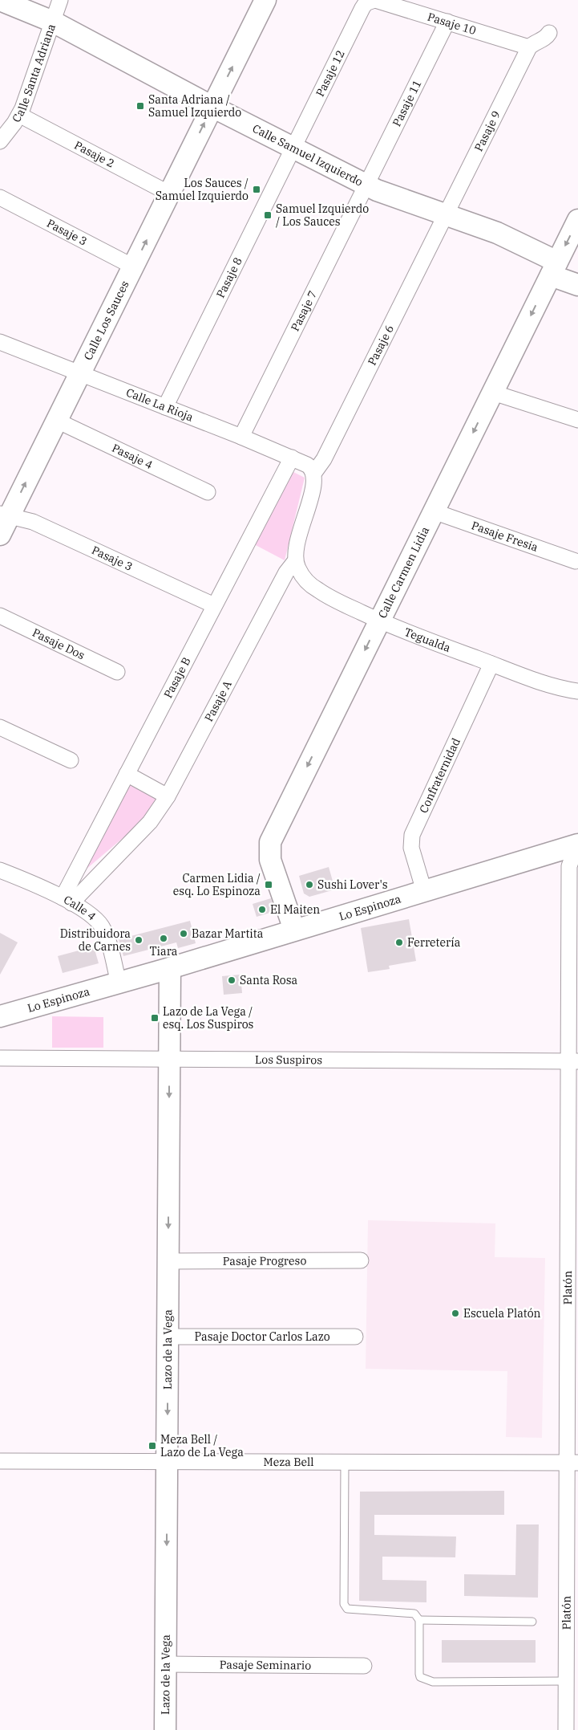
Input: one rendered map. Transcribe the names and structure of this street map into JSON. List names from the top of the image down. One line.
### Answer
{"streets":{"street":["Pasaje 10","Calle Santa Adriana","Pasaje 12","Pasaje 11","Pasaje 9","Pasaje 2","Calle Samuel Izquierdo","Pasaje 3","Pasaje 8","Pasaje 7","Calle Los Sauces","Pasaje 6","Calle La Rioja","Pasaje 4","Pasaje Fresia","Calle Carmen Lidia","Tegualda","Pasaje Dos","Pasaje B","Pasaje A","Confraternidad","Lo Espinoza","Calle 4","Los Suspiros","Pasaje Progreso","Platón","Pasaje Doctor Carlos Lazo","Lazo de la Vega","Meza Bell","Pasaje Seminario"]},"crossings":[["Pasaje 10","Pasaje 12"],["Pasaje 10","Pasaje 11"],["Pasaje 10","Pasaje 9"],["Calle Santa Adriana","Pasaje 2"],["Calle Santa Adriana","Calle Samuel Izquierdo"],["Pasaje 12","Calle Samuel Izquierdo"],["Pasaje 12","Pasaje 8"],["Pasaje 11","Calle Samuel Izquierdo"],["Pasaje 11","Pasaje 7"],["Pasaje 9","Calle Samuel Izquierdo"],["Pasaje 9","Pasaje 6"],["Pasaje 2","Calle Los Sauces"],["Calle Samuel Izquierdo","Pasaje 8"],["Calle Samuel Izquierdo","Pasaje 7"],["Calle Samuel Izquierdo","Calle Los Sauces"],["Calle Samuel Izquierdo","Pasaje 6"],["Calle Samuel Izquierdo","Calle Carmen Lidia"],["Pasaje 3","Calle Los Sauces"],["Pasaje 3","Pasaje B"],["Pasaje 8","Calle La Rioja"],["Pasaje 7","Calle La Rioja"],["Calle Los Sauces","Calle La Rioja"],["Calle Los Sauces","Pasaje 4"],["Pasaje 6","Calle La Rioja"],["Pasaje 6","Pasaje A"],["Calle La Rioja","Pasaje B"],["Calle La Rioja","Pasaje A"],["Pasaje Fresia","Calle Carmen Lidia"],["Calle Carmen Lidia","Tegualda"],["Calle Carmen Lidia","Lo Espinoza"],["Tegualda","Pasaje A"],["Tegualda","Confraternidad"],["Pasaje B","Pasaje A"],["Pasaje B","Calle 4"],["Pasaje A","Calle 4"],["Confraternidad","Lo Espinoza"],["Lo Espinoza","Calle 4"],["Lo Espinoza","Platón"],["Lo Espinoza","Lazo de la Vega"],["Los Suspiros","Platón"],["Los Suspiros","Lazo de la Vega"],["Pasaje Progreso","Lazo de la Vega"],["Platón","Meza Bell"],["Pasaje Doctor Carlos Lazo","Lazo de la Vega"],["Lazo de la Vega","Meza Bell"],["Lazo de la Vega","Pasaje Seminario"]],"one_way":["Calle Los Sauces","Calle Carmen Lidia","Lazo de la Vega"],"places":{"transit":["Santa Adriana / Samuel Izquierdo","Los Sauces / Samuel Izquierdo","Samuel Izquierdo / Los Sauces","Carmen Lidia / esq. Lo Espinoza","Lazo de La Vega / esq. Los Suspiros","Meza Bell / Lazo de La Vega"],"other":["Sushi Lover's","El Maiten","Bazar Martita","Tiara","Distribuidora de Carnes","Ferretería","Santa Rosa","Escuela Platón"]}}
